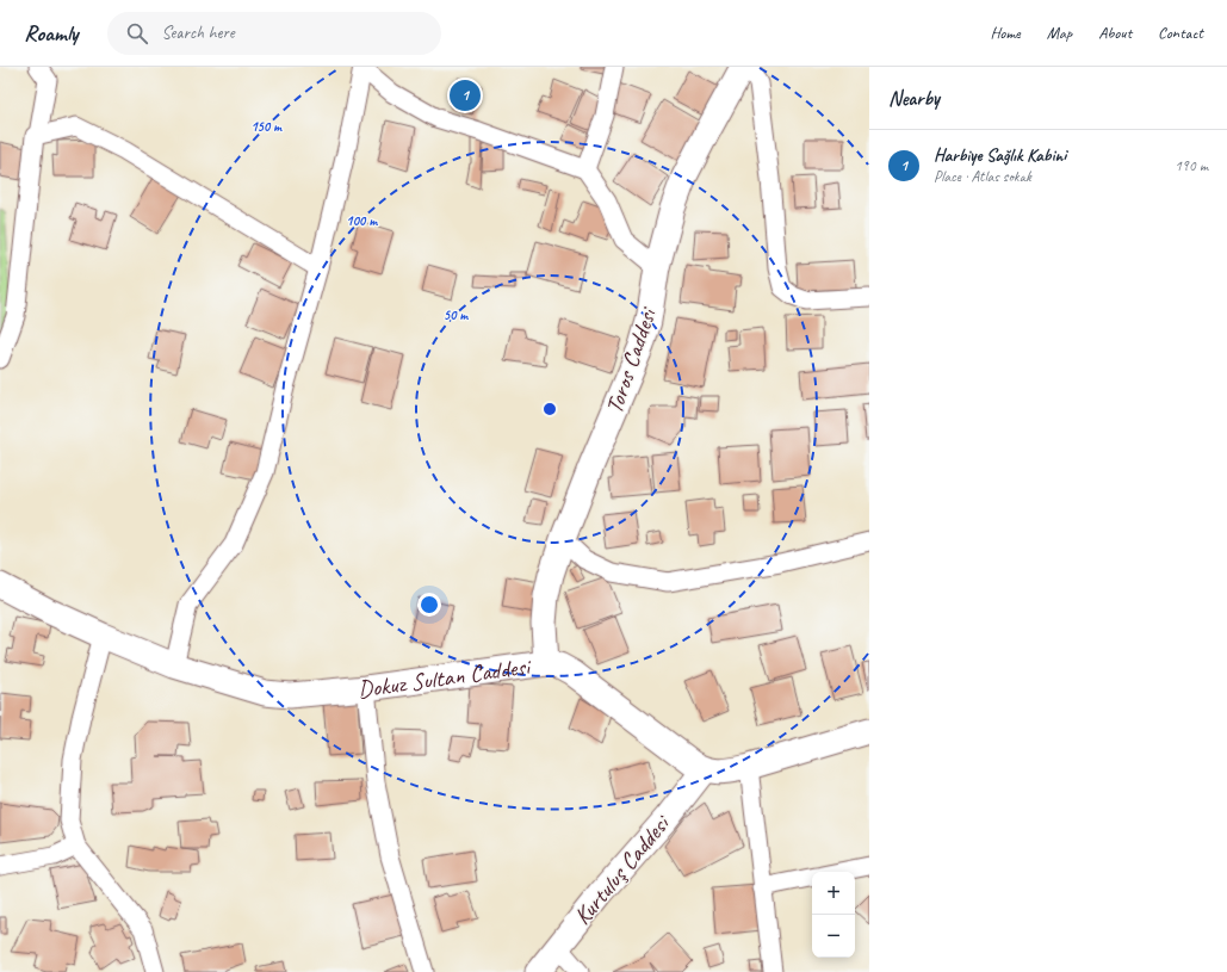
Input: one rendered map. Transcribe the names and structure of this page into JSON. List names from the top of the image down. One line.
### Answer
{"streets":{"street":["Toros Caddesi","Dokuz Sultan Caddesi","Kurtuluş Caddesi"]},"crossings":[["Toros Caddesi","Dokuz Sultan Caddesi"],["Dokuz Sultan Caddesi","Kurtuluş Caddesi"]],"page":{"header":"Roamly","search":"Search here","nav":["Home","Map","About","Contact"],"heading":"Nearby","pins":"1","list":[{"mark":"1","name":"Harbiye Sağlık Kabini","note":"Place · Atlas sokak","value":"190 m"}],"map_buttons":["+","−"]},"rings":["150 m","100 m","50 m"]}
